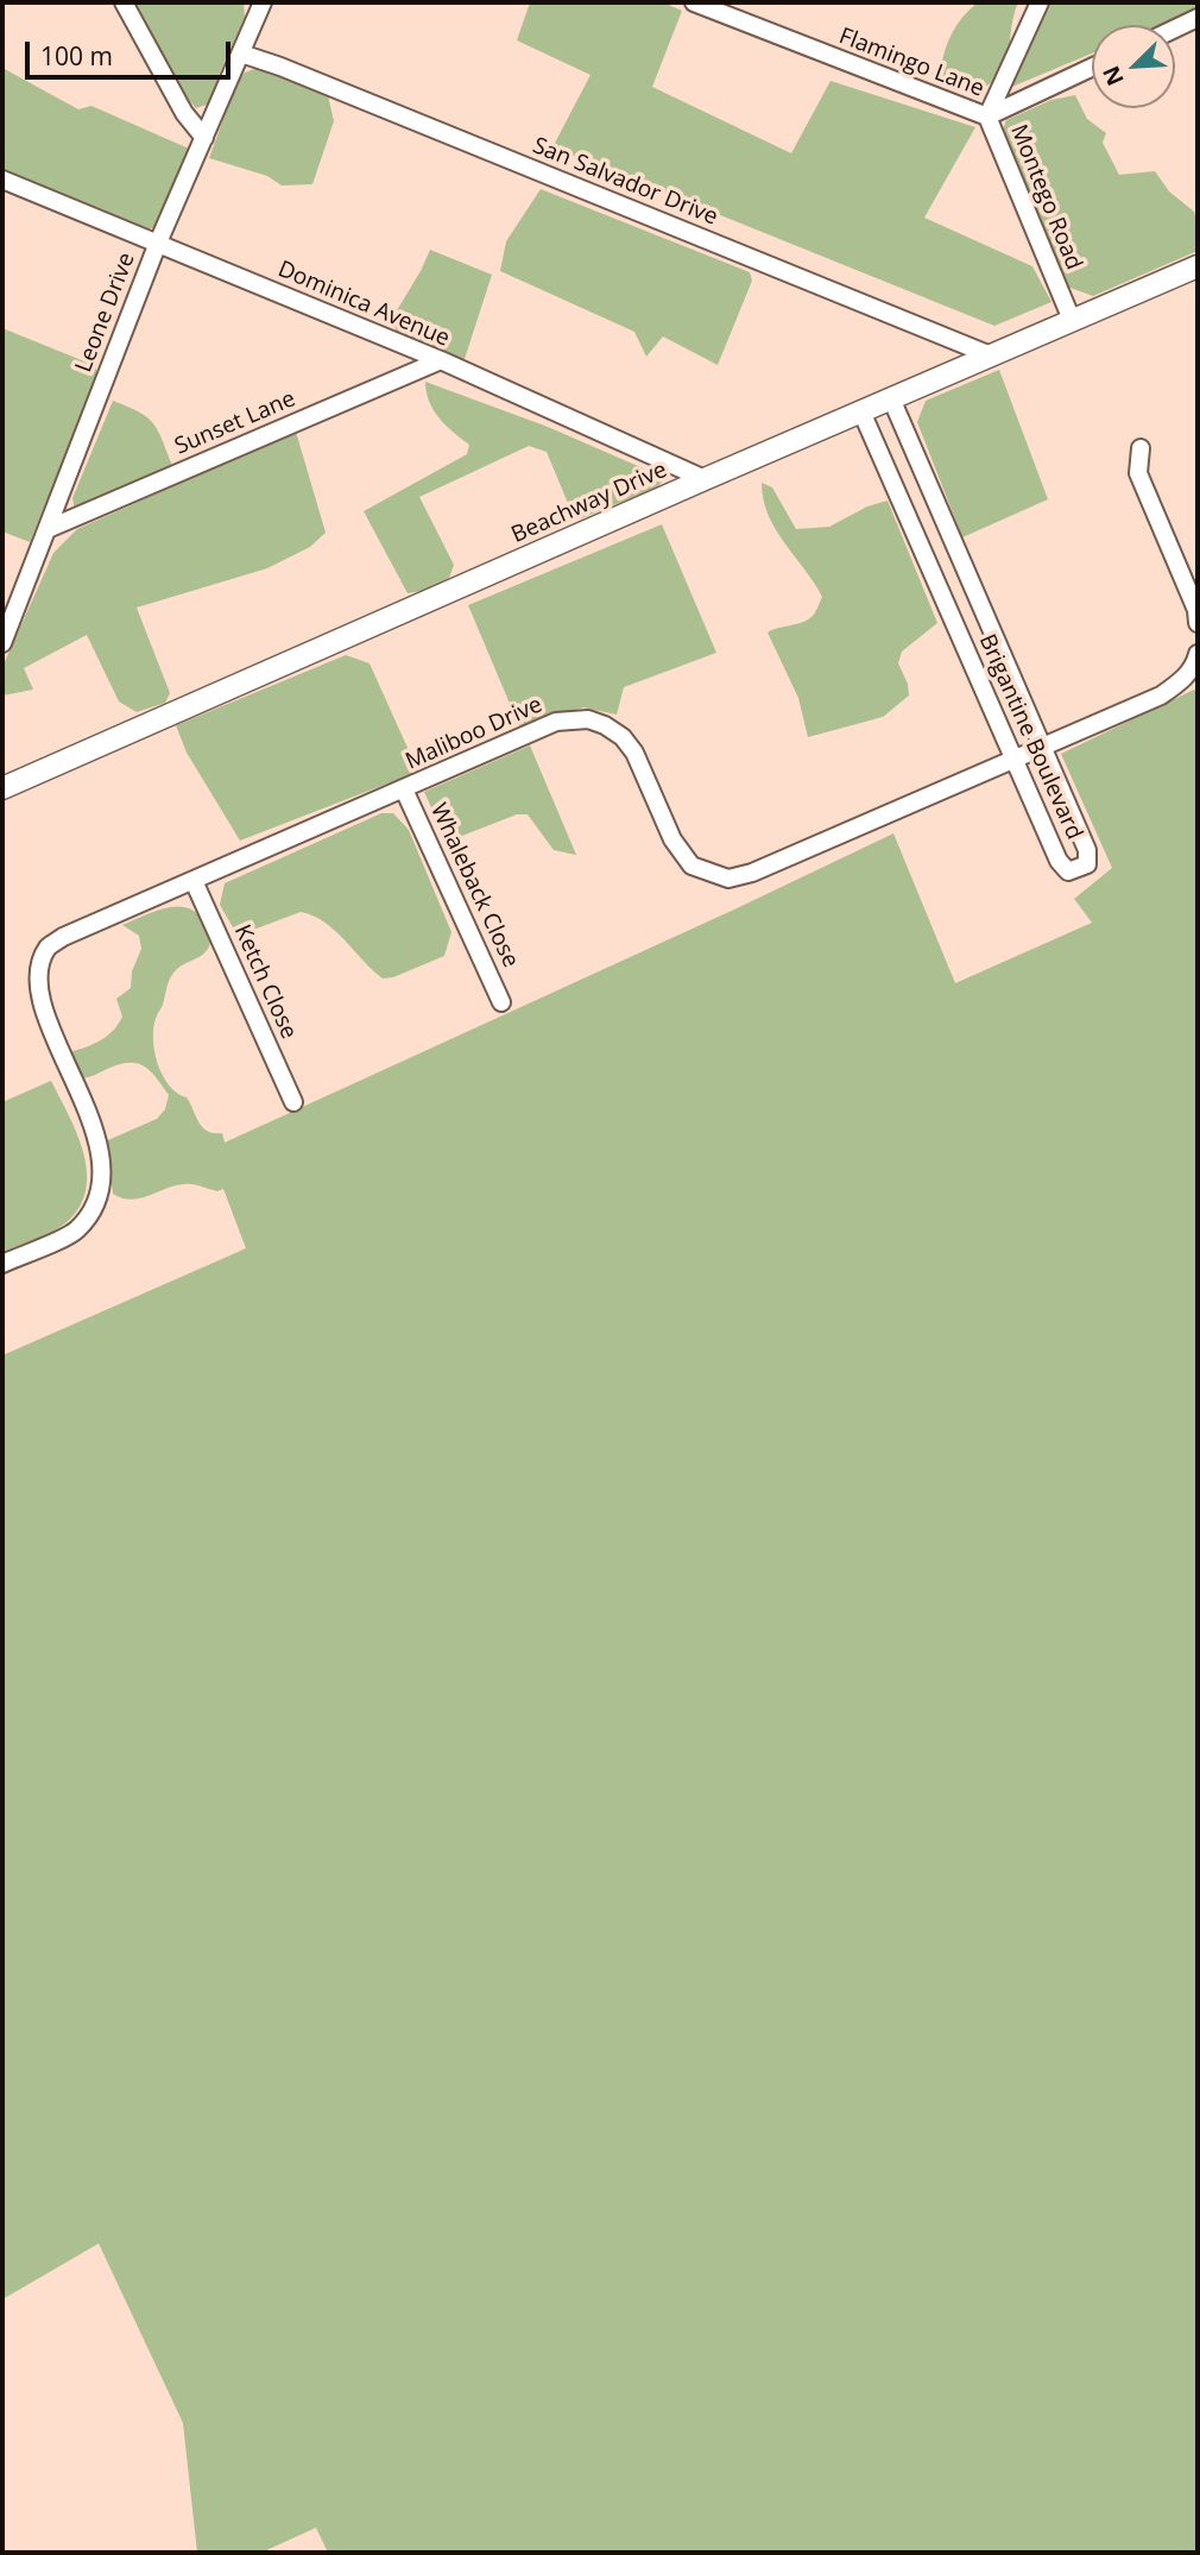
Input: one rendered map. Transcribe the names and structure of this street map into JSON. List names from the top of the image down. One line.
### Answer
{"streets":{"street":["Flamingo Lane","San Salvador Drive","Montego Road","Dominica Avenue","Leone Drive","Sunset Lane","Beachway Drive","Maliboo Drive","Brigantine Boulevard","Whaleback Close","Ketch Close"]},"crossings":[["Flamingo Lane","Montego Road"],["San Salvador Drive","Leone Drive"],["San Salvador Drive","Beachway Drive"],["Montego Road","Beachway Drive"],["Dominica Avenue","Leone Drive"],["Dominica Avenue","Sunset Lane"],["Dominica Avenue","Beachway Drive"],["Leone Drive","Sunset Lane"],["Beachway Drive","Brigantine Boulevard"],["Maliboo Drive","Brigantine Boulevard"],["Maliboo Drive","Whaleback Close"],["Maliboo Drive","Ketch Close"]],"scale_bar":"100 m","north":"bottom left"}
